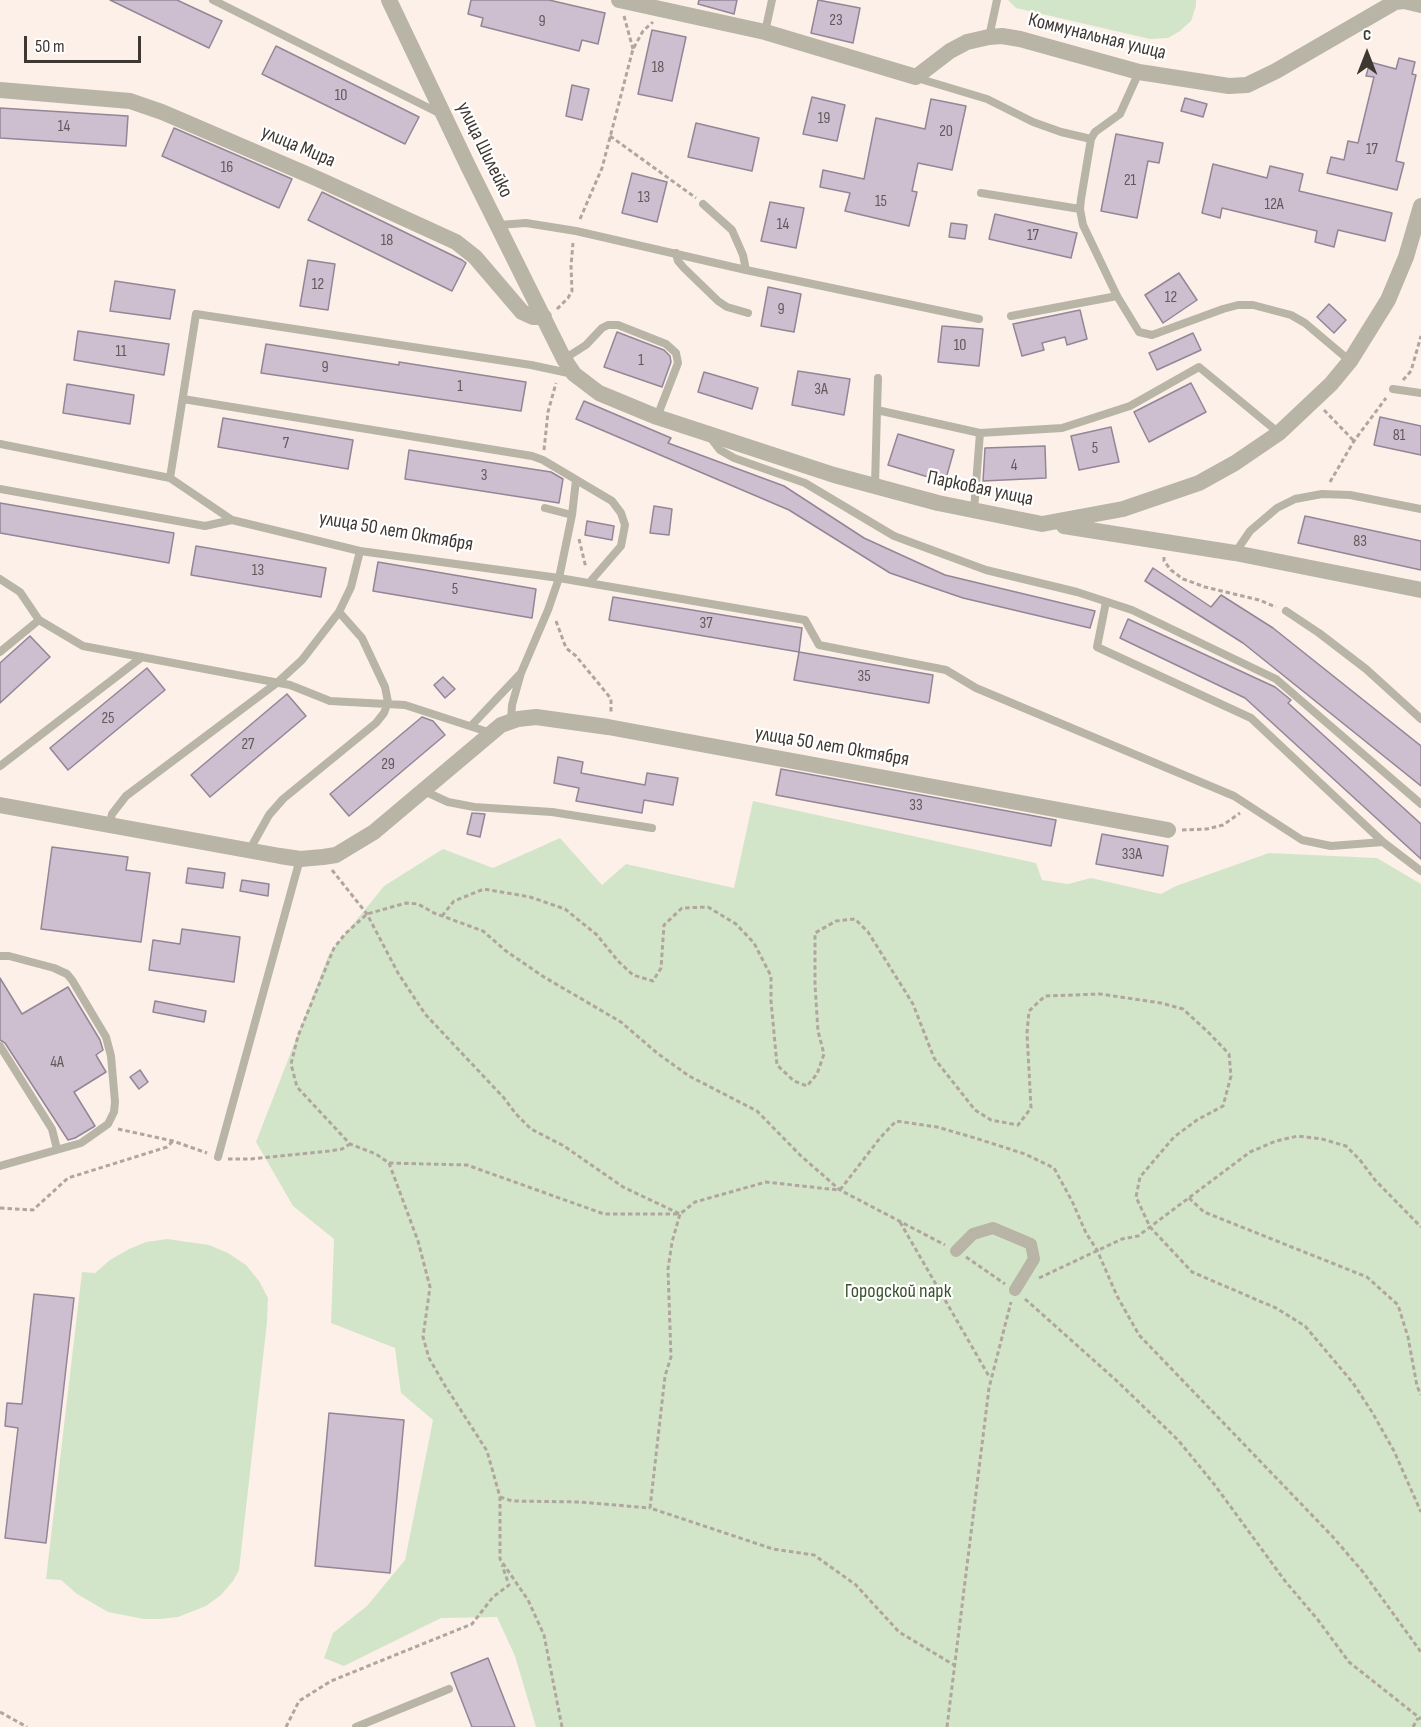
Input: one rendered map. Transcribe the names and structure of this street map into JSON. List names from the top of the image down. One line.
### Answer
{"streets":{"street":["Коммунальная улица","улица Мира","улица Шилейко","Парковая улица","улица 50 лет Октября"]},"crossings":[["улица Мира","улица Шилейко"],["улица Мира","Парковая улица"],["улица Шилейко","Парковая улица"]],"parks":["Городской парк"],"house_numbers":["23","9","18","10","19","14","20","17","16","21","13","15","12А","14","17","18","12","12","9","10","11","1","9","1","3А","81","7","5","4","3","83","13","5","37","35","25","27","29","33","33А","4А"],"scale_bar":"50 m","north":"top"}
